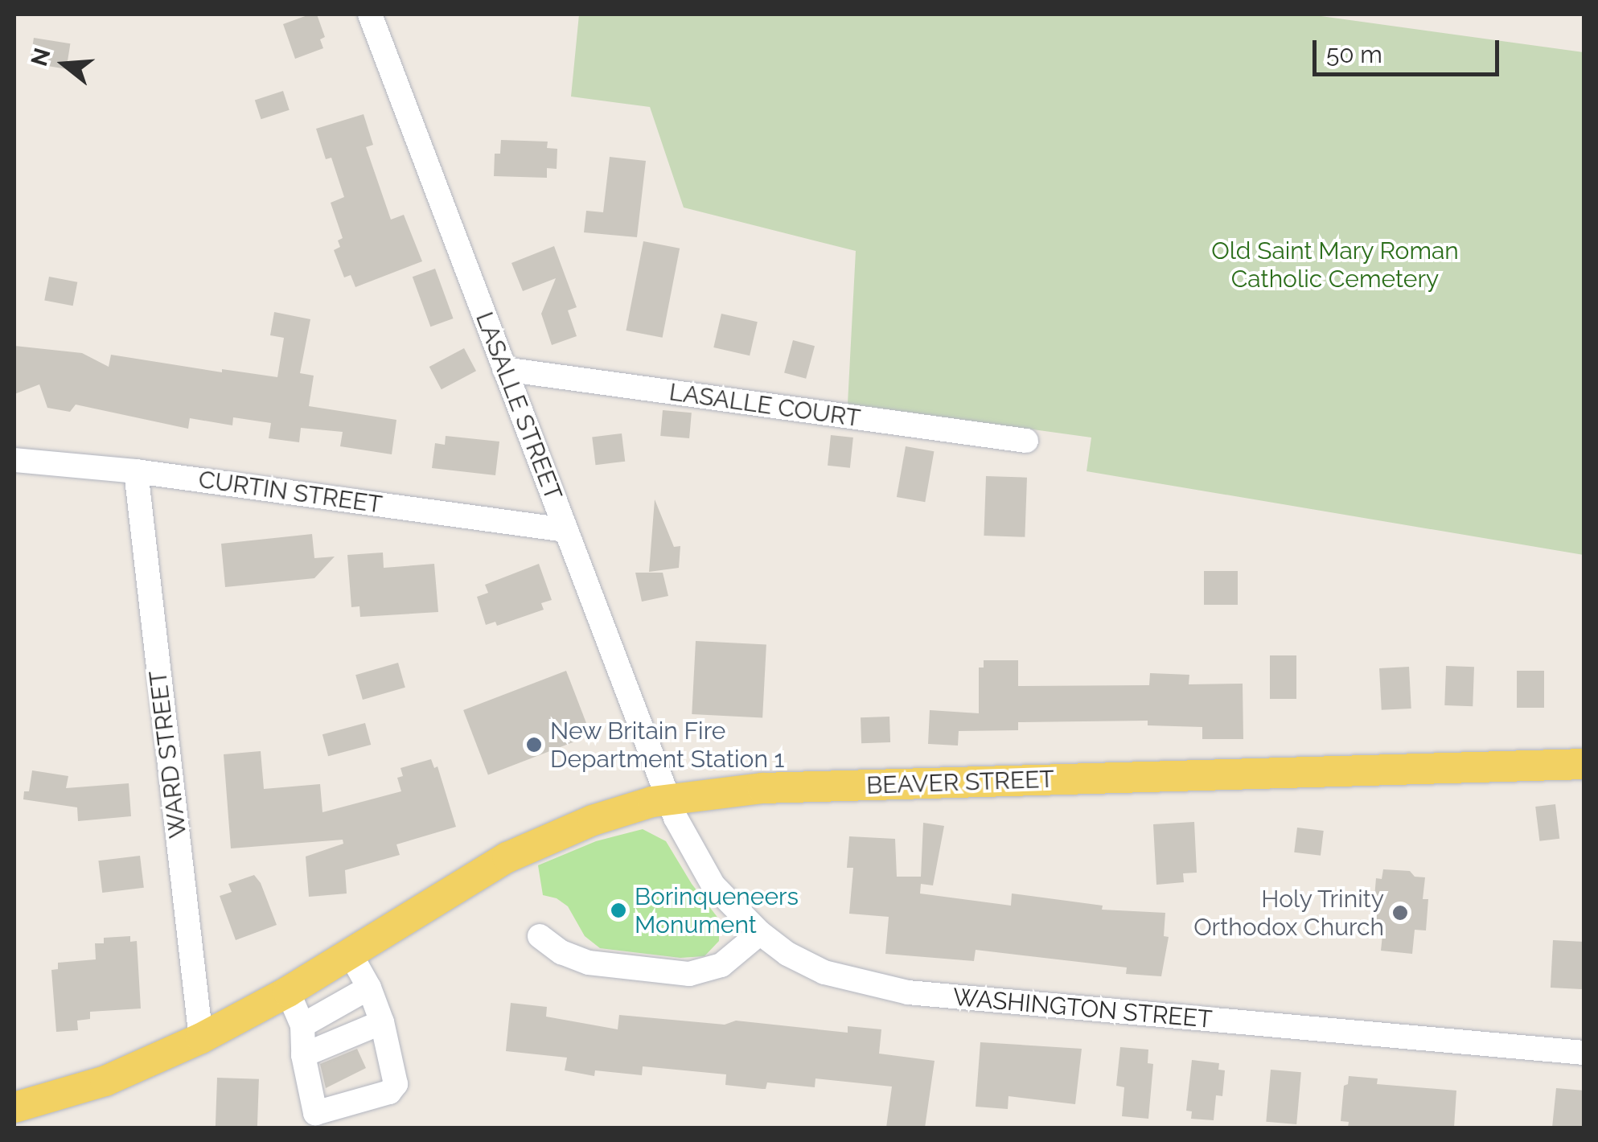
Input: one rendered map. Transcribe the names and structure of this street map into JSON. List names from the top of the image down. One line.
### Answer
{"streets":{"main road":["BEAVER STREET"],"street":["LASALLE COURT","LASALLE STREET","CURTIN STREET","WARD STREET","WASHINGTON STREET"]},"crossings":[["LASALLE COURT","LASALLE STREET"],["LASALLE STREET","CURTIN STREET"],["LASALLE STREET","BEAVER STREET"],["LASALLE STREET","WASHINGTON STREET"],["CURTIN STREET","WARD STREET"],["WARD STREET","BEAVER STREET"],["BEAVER STREET","WASHINGTON STREET"]],"parks":["Old Saint Mary Roman Catholic Cemetery"],"places":["New Britain Fire Department Station 1","Borinqueneers Monument","Holy Trinity Orthodox Church"],"scale_bar":"50 m","north":"left"}
